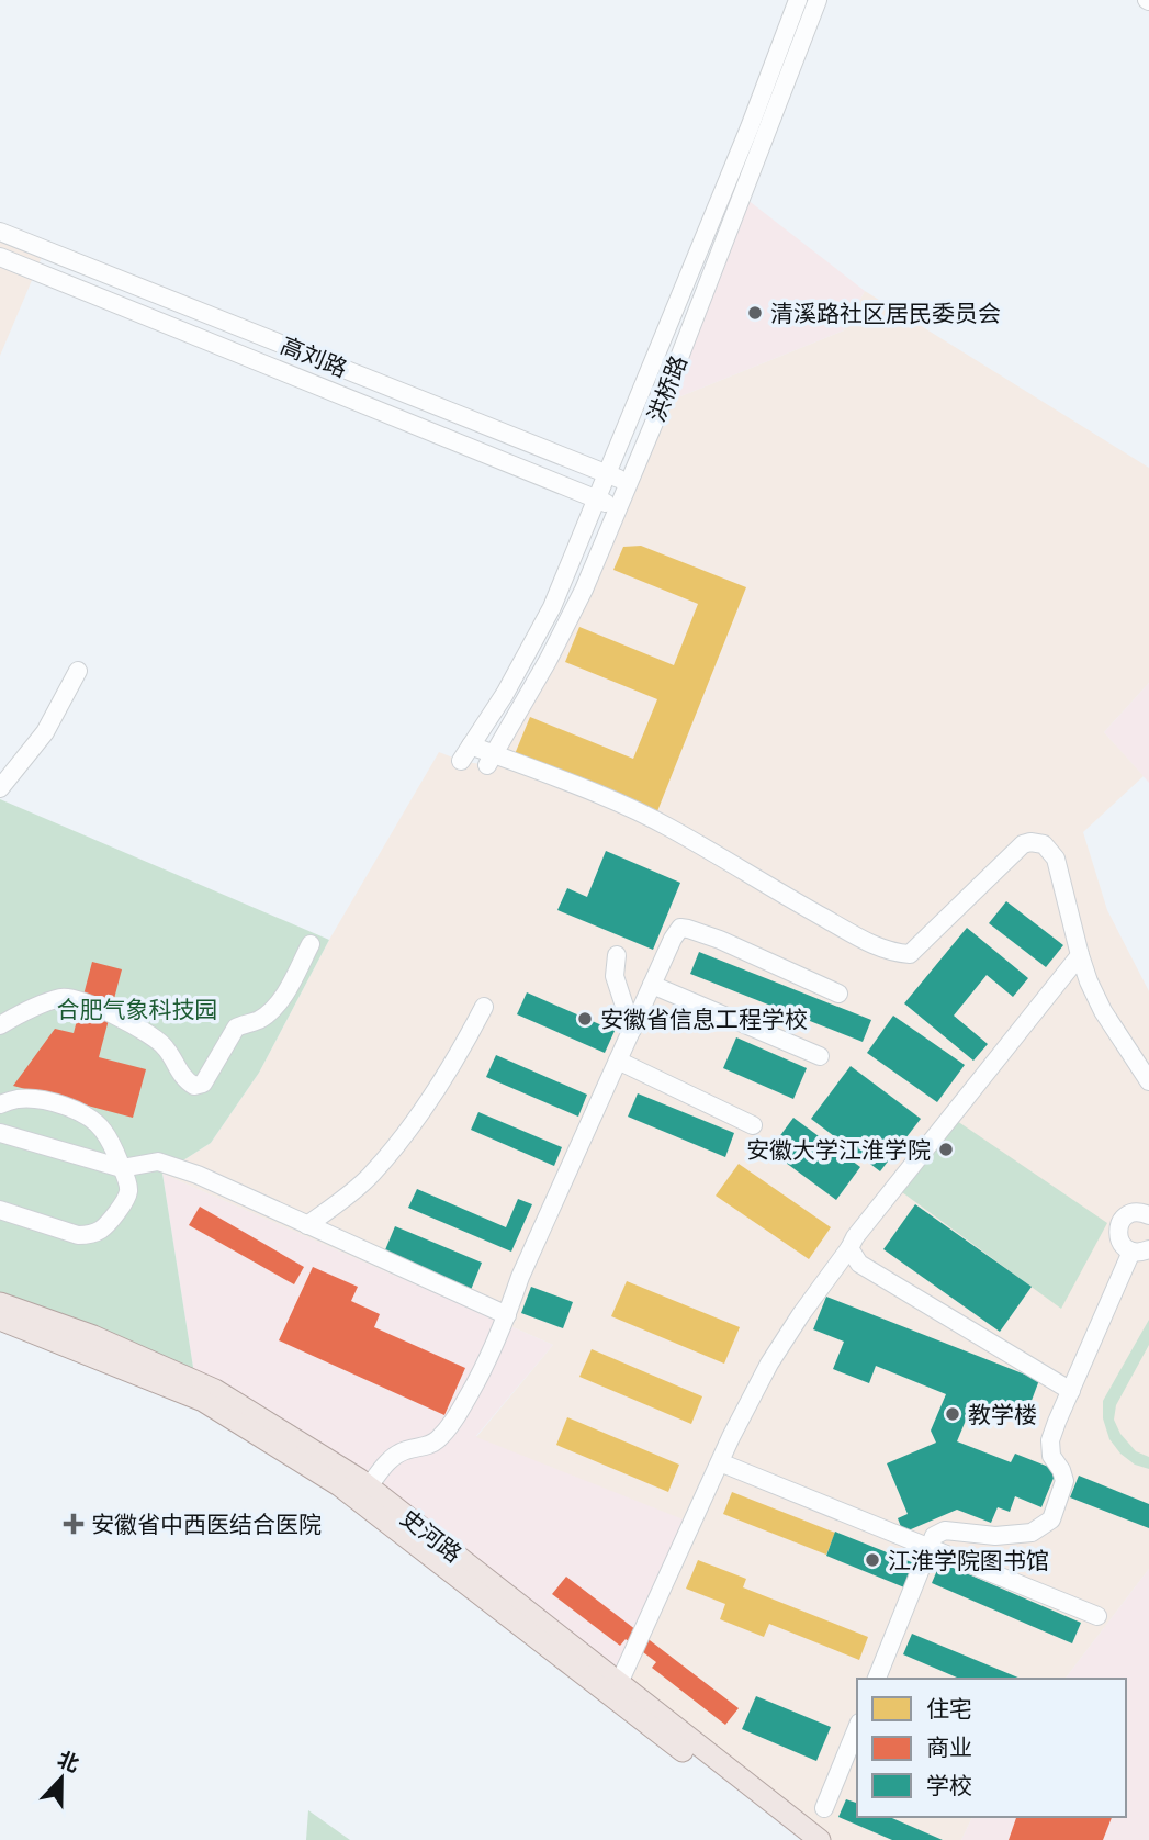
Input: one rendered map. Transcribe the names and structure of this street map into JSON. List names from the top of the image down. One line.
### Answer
{"streets":{"main road":["史河路"],"street":["高刘路","洪桥路"]},"crossings":[["高刘路","洪桥路"]],"parks":["合肥气象科技园"],"places":{"other":["清溪路社区居民委员会","安徽省信息工程学校","安徽大学江淮学院","教学楼","江淮学院图书馆"],"health":["安徽省中西医结合医院"]},"legend":["住宅","商业","学校"],"north":"top"}
